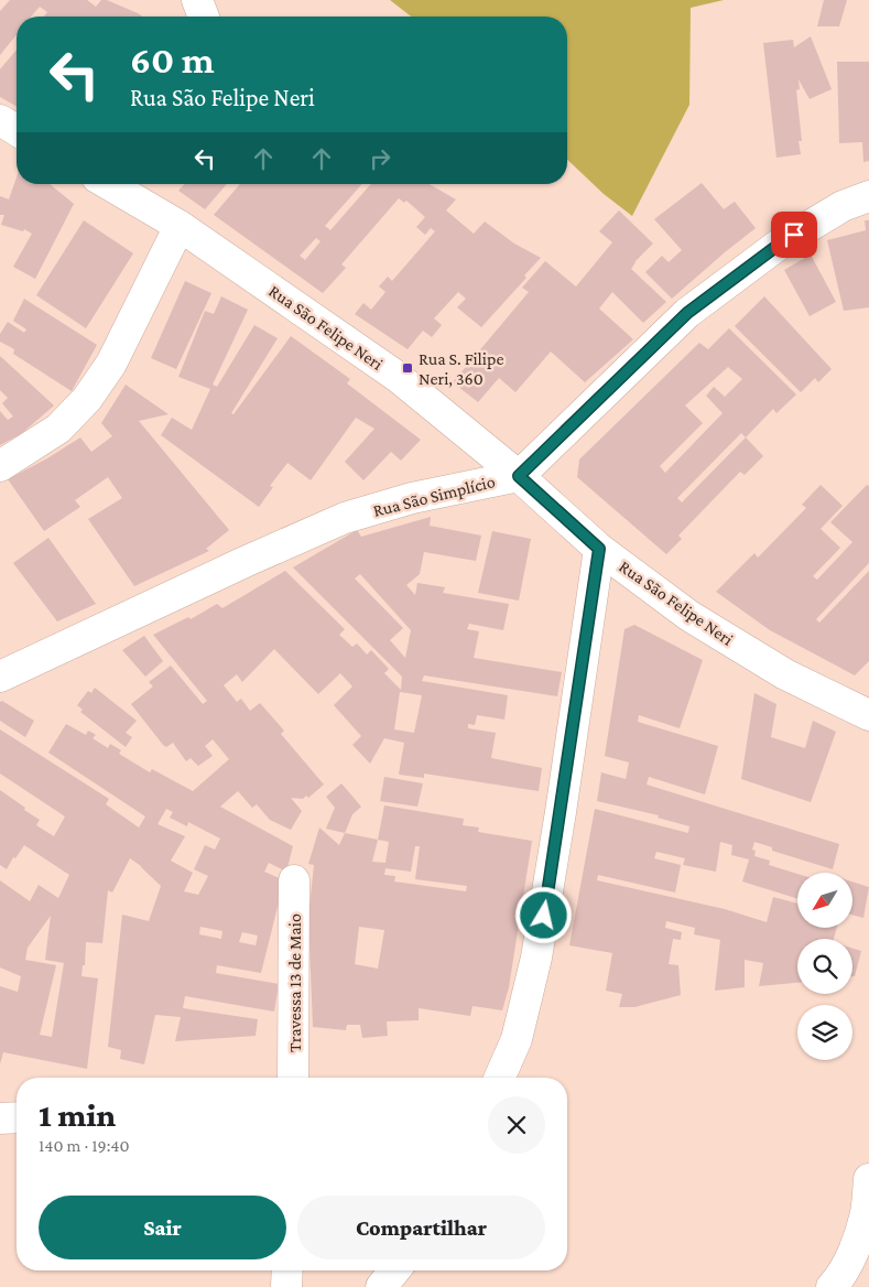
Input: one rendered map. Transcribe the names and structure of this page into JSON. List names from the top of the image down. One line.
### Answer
{"streets":{"street":["Rua São Felipe Neri","Rua São Simplício","Travessa 13 de Maio"]},"crossings":[["Rua São Felipe Neri","Rua São Simplício"]],"places":{"transit":["Rua S. Filipe Neri, 360"]},"north":"bottom left","page":{"turn":["60 m","Rua São Felipe Neri"],"heading":["1 min","140 m · 19:40"],"buttons":["Sair","Compartilhar"]}}
